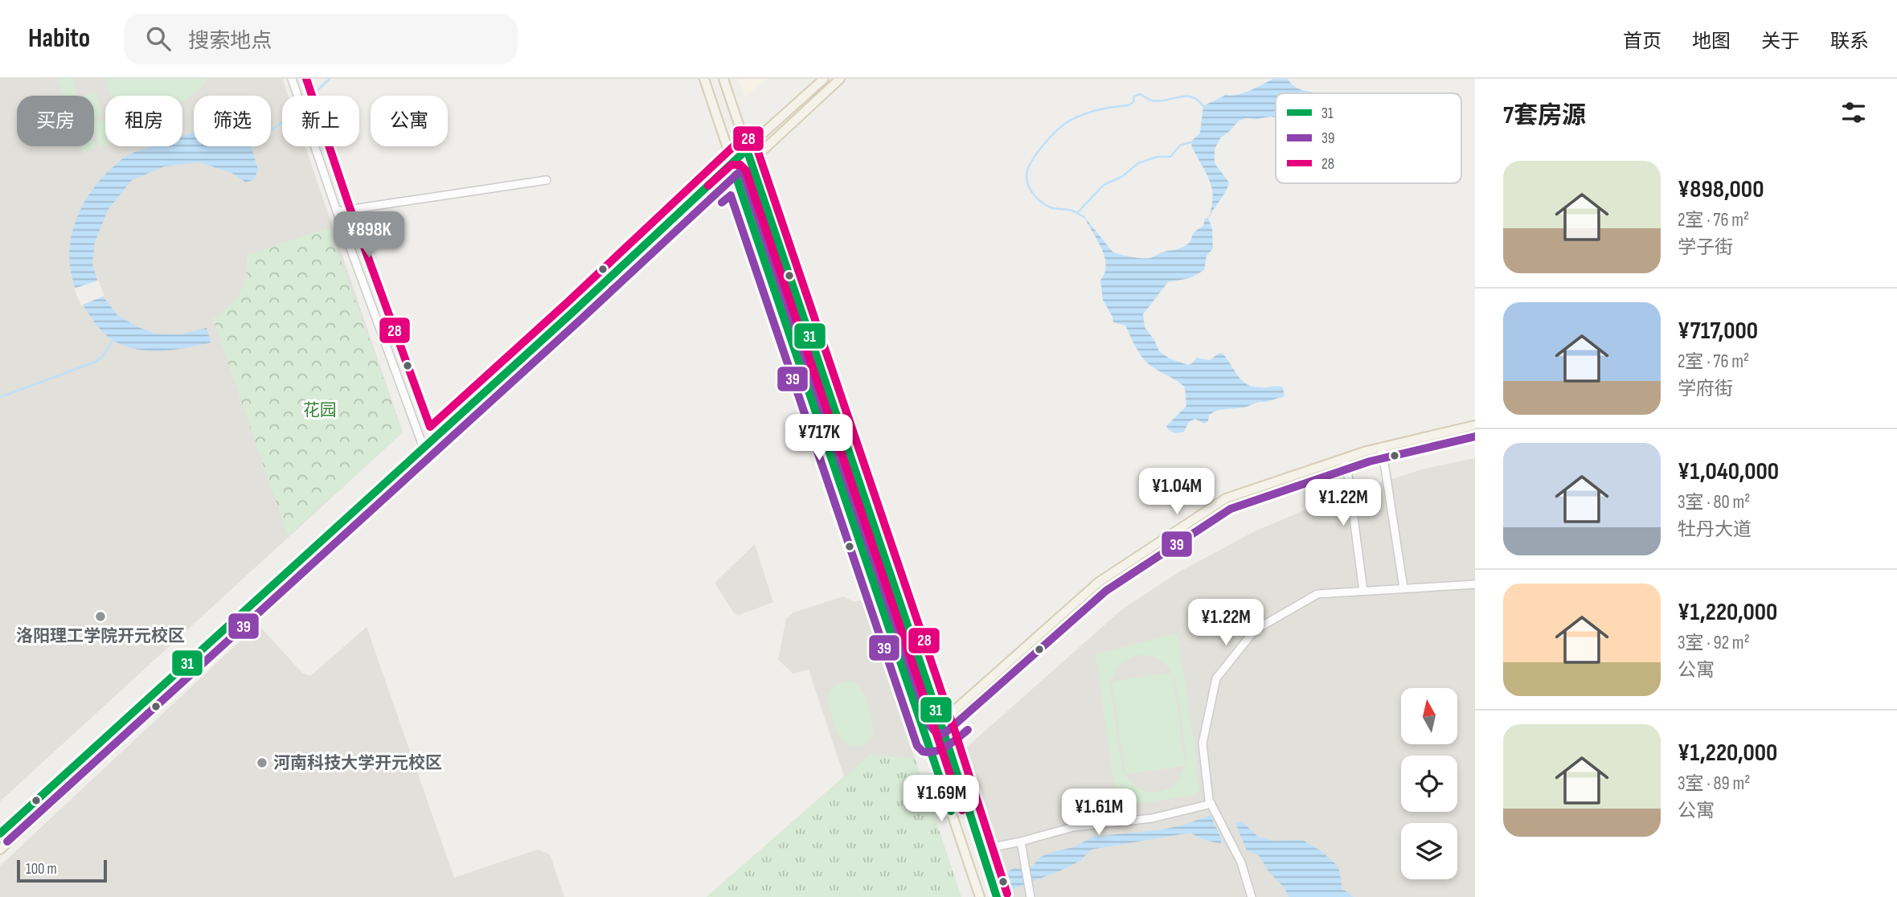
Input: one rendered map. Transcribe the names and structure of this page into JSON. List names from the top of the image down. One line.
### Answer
{"parks":["花园"],"places":["洛阳理工学院开元校区","河南科技大学开元校区"],"lines":["transit line 28","transit line 31","transit line 39"],"legend":["31","39","28"],"scale_bar":"100 m","north":"top","page":{"header":"Habito","search":"搜索地点","nav":["首页","地图","关于","联系"],"heading":"7套房源","chip":["买房","租房","筛选","新上","公寓"],"list":[{"name":"¥898,000","note":"2室 · 76 m² · 学子街"},{"name":"¥717,000","note":"2室 · 76 m² · 学府街"},{"name":"¥1,040,000","note":"3室 · 80 m² · 牡丹大道"},{"name":"¥1,220,000","note":"3室 · 92 m² · 公寓"},{"name":"¥1,220,000","note":"3室 · 89 m² · 公寓"}],"price":["¥898K","¥717K","¥1.04M","¥1.22M","¥1.22M","¥1.69M","¥1.61M"],"scale":"100 m"}}
